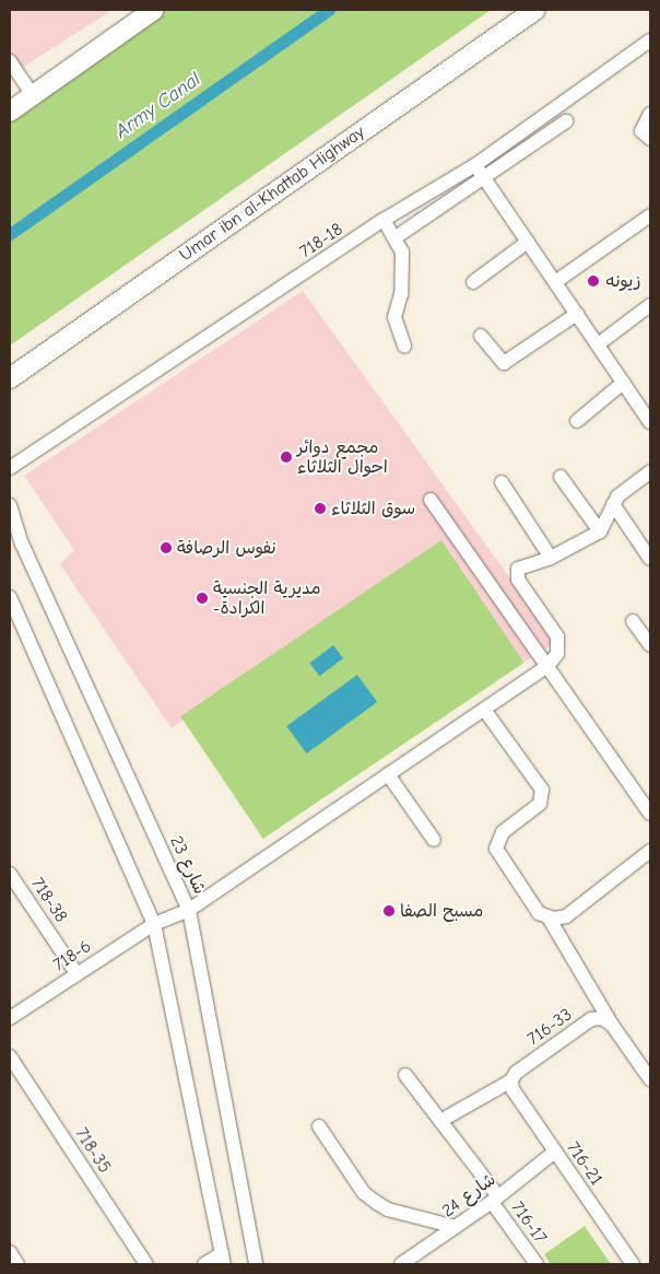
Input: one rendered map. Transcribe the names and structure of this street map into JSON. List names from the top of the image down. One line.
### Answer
{"streets":{"highway":["Umar ibn al-Khattab Highway"],"street":["718-18","شارع 23","718-38","718-6","716-33","718-35","716-21","شارع 24","716-17"]},"crossings":[["شارع 23","718-6"],["718-38","718-6"],["716-33","716-21"],["716-33","716-17"],["716-21","شارع 24"],["شارع 24","716-17"]],"water":["Army Canal"],"places":["زيونه","مجمع دوائر احوال الثلاثاء","سوق الثلاثاء","نفوس الرصافة","مديرية الجنسية -الكرادة","مسبح الصفا"]}
